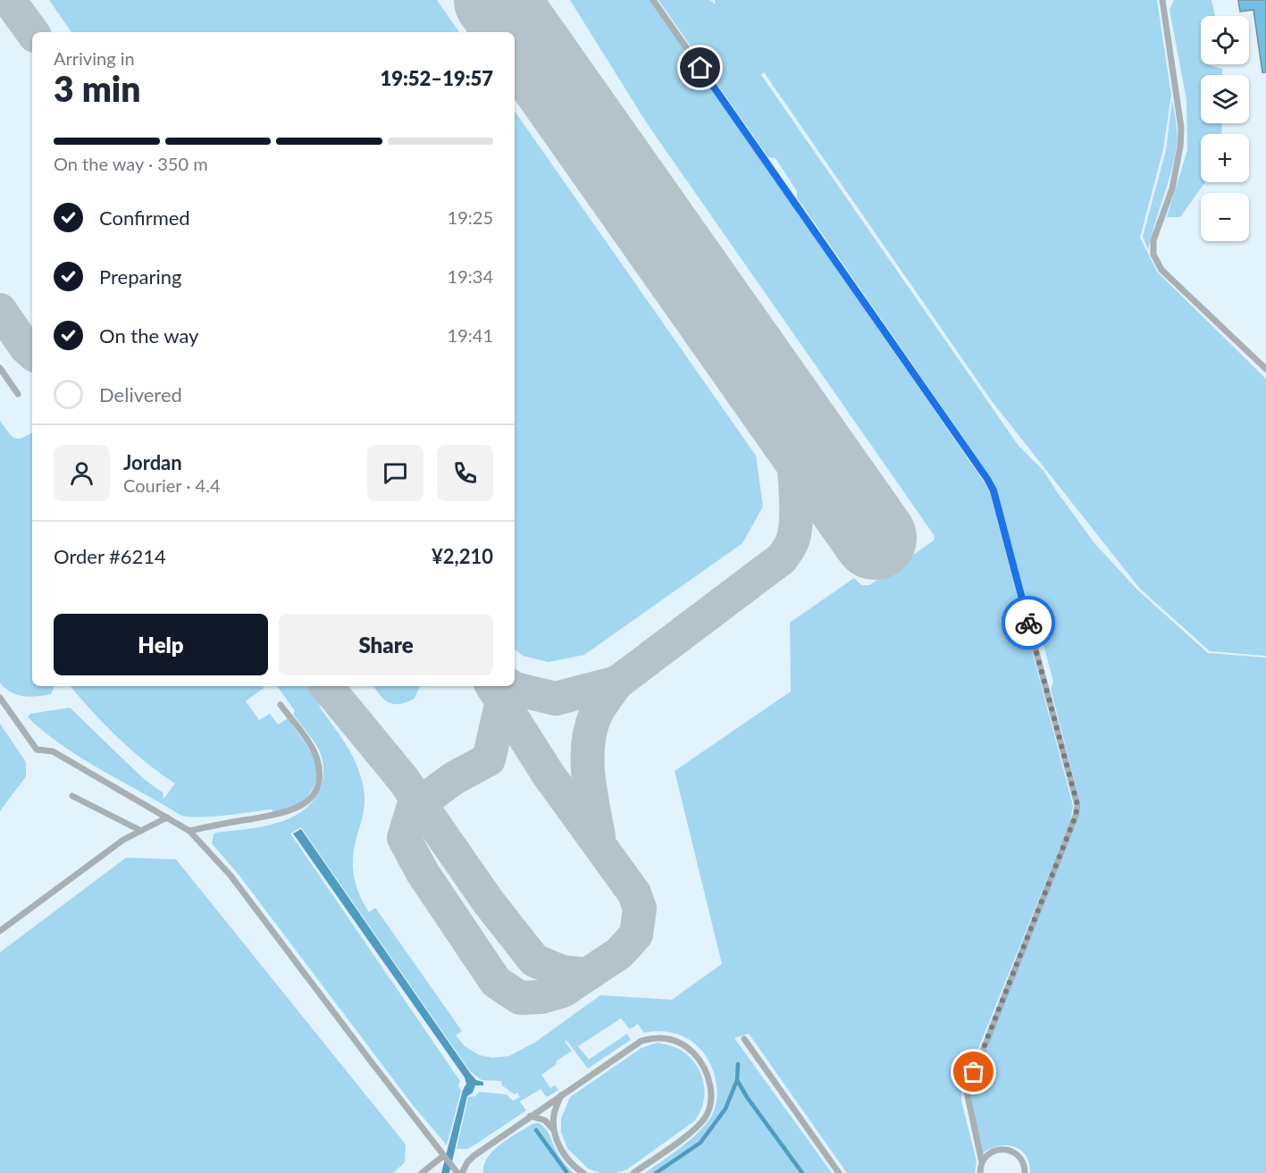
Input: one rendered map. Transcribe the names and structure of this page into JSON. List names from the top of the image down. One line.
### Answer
{"page":{"map_buttons":["+","−"],"heading":["3 min","Arriving in","19:52–19:57"],"panel":["Jordan","Courier · 4.4","Order #6214","¥2,210"],"bar":"On the way · 350 m","list":[["Confirmed","19:25"],["Preparing","19:34"],["On the way","19:41"],"Delivered"],"buttons":["Help","Share"]}}
